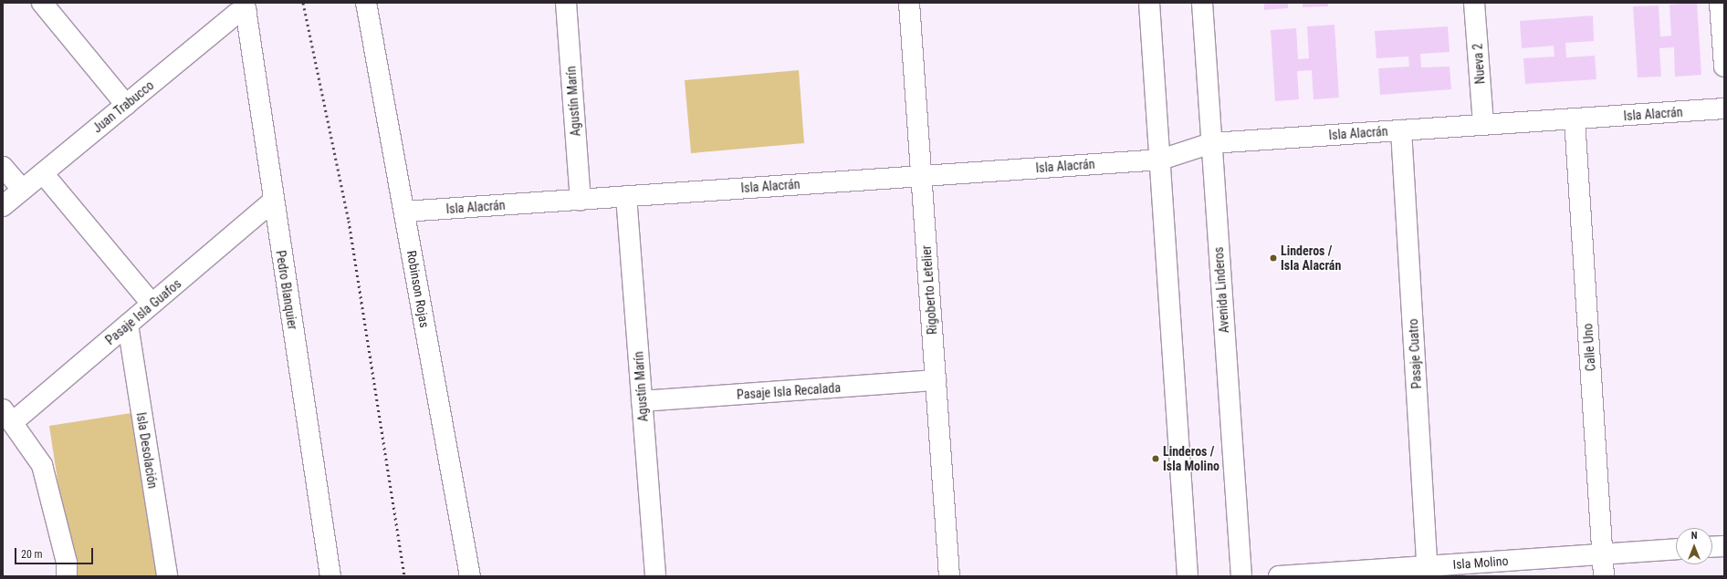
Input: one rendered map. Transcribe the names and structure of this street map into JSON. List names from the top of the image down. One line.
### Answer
{"streets":{"street":["Nueva 2","Agustín Marín","Juan Trabucco","Isla Alacrán","Robinson Rojas","Pedro Blanquier","Rigoberto Letelier","Avenida Linderos","Pasaje Isla Guafos","Calle Uno","Pasaje Cuatro","Pasaje Isla Recalada","Isla Desolación","Isla Molino"]},"crossings":[["Nueva 2","Isla Alacrán"],["Agustín Marín","Isla Alacrán"],["Agustín Marín","Pasaje Isla Recalada"],["Juan Trabucco","Pedro Blanquier"],["Isla Alacrán","Robinson Rojas"],["Isla Alacrán","Rigoberto Letelier"],["Isla Alacrán","Avenida Linderos"],["Isla Alacrán","Calle Uno"],["Isla Alacrán","Pasaje Cuatro"],["Pedro Blanquier","Pasaje Isla Guafos"],["Rigoberto Letelier","Pasaje Isla Recalada"],["Pasaje Isla Guafos","Isla Desolación"],["Calle Uno","Isla Molino"],["Pasaje Cuatro","Isla Molino"]],"places":["Linderos / Isla Alacrán","Linderos / Isla Molino"],"scale_bar":"20 m","north":"top"}
